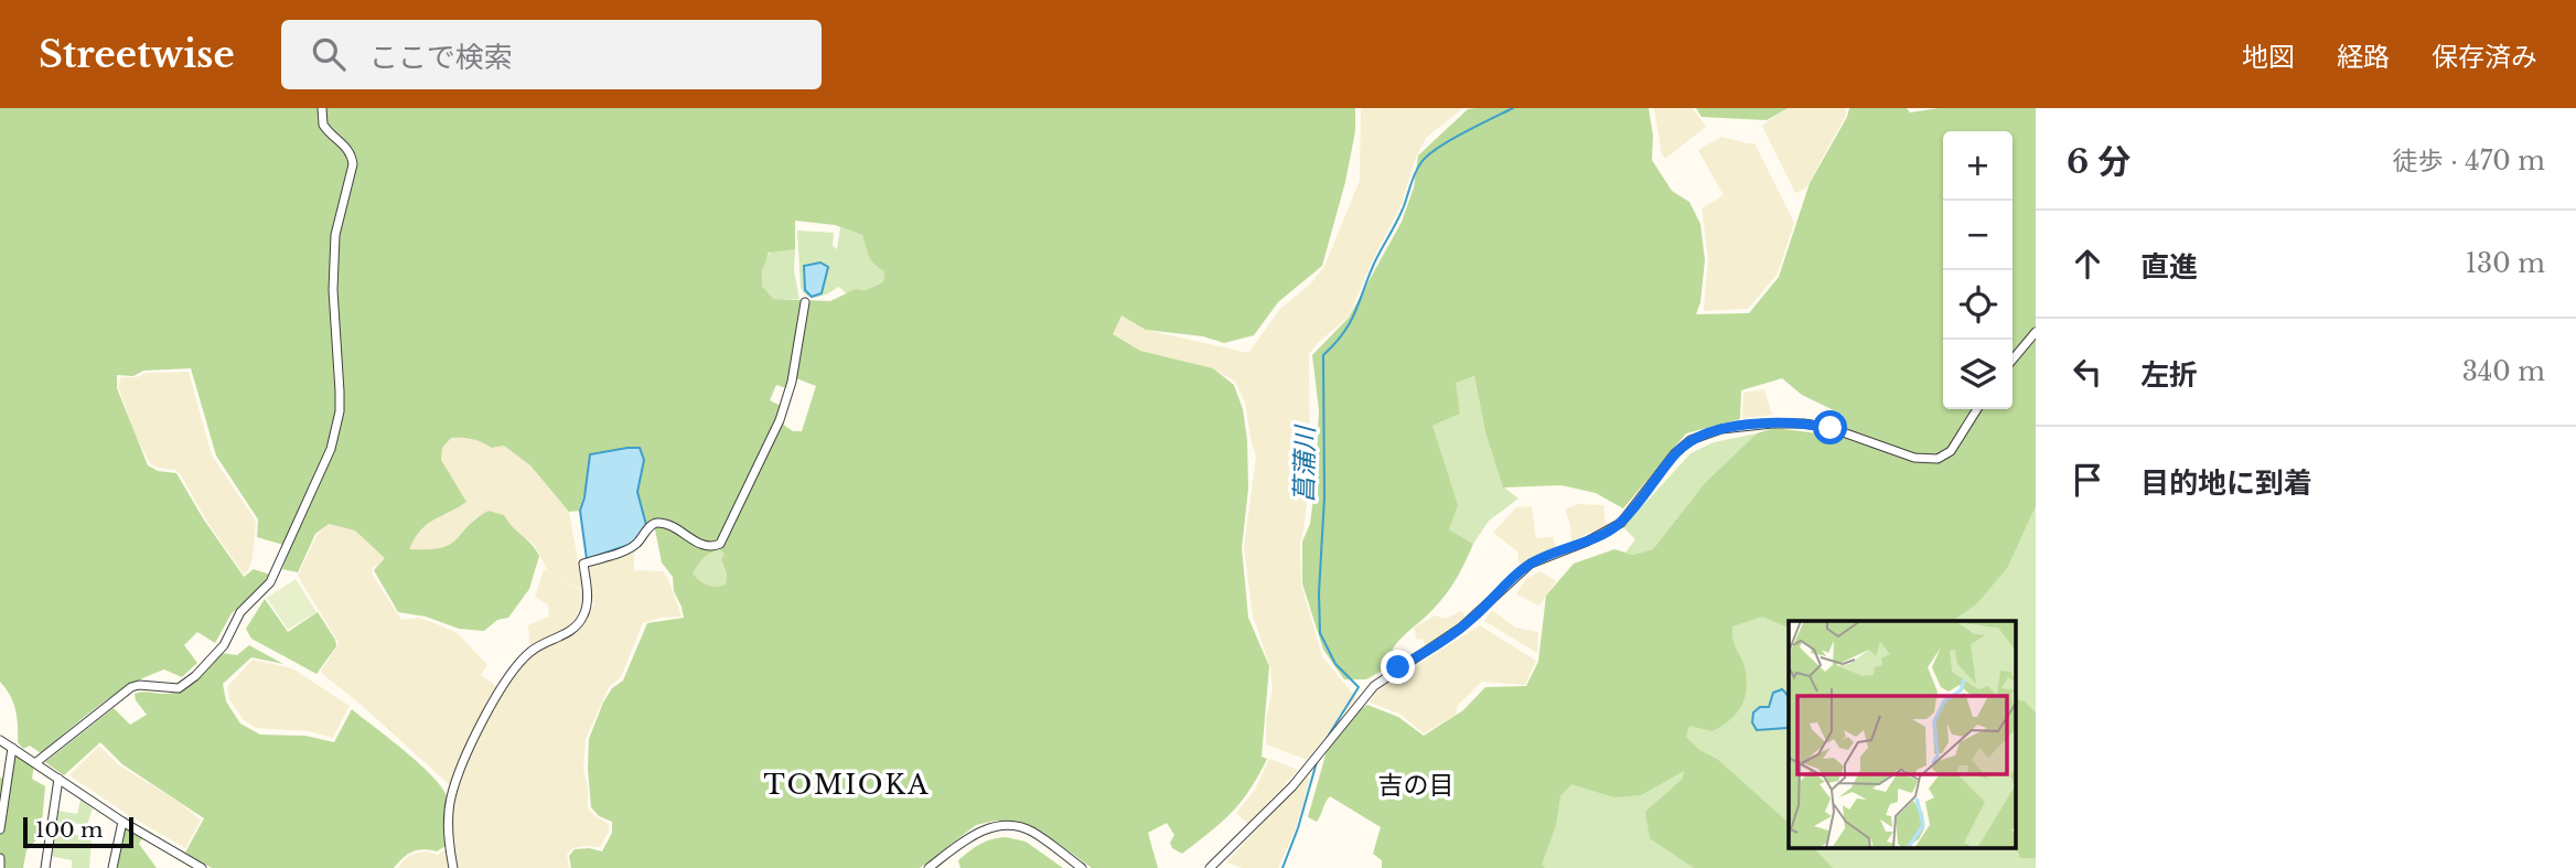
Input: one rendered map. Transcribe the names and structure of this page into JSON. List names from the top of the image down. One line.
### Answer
{"districts":["TOMIOKA","吉の目"],"water":["菖蒲川"],"scale_bar":"100 m","page":{"header":"Streetwise","search":"ここで検索","nav":["地図","経路","保存済み"],"heading":["6 分","徒歩 · 470 m"],"map_buttons":["+","−"],"list":[["直進","130 m"],["左折","340 m"],"目的地に到着"],"scale":"100 m"}}
